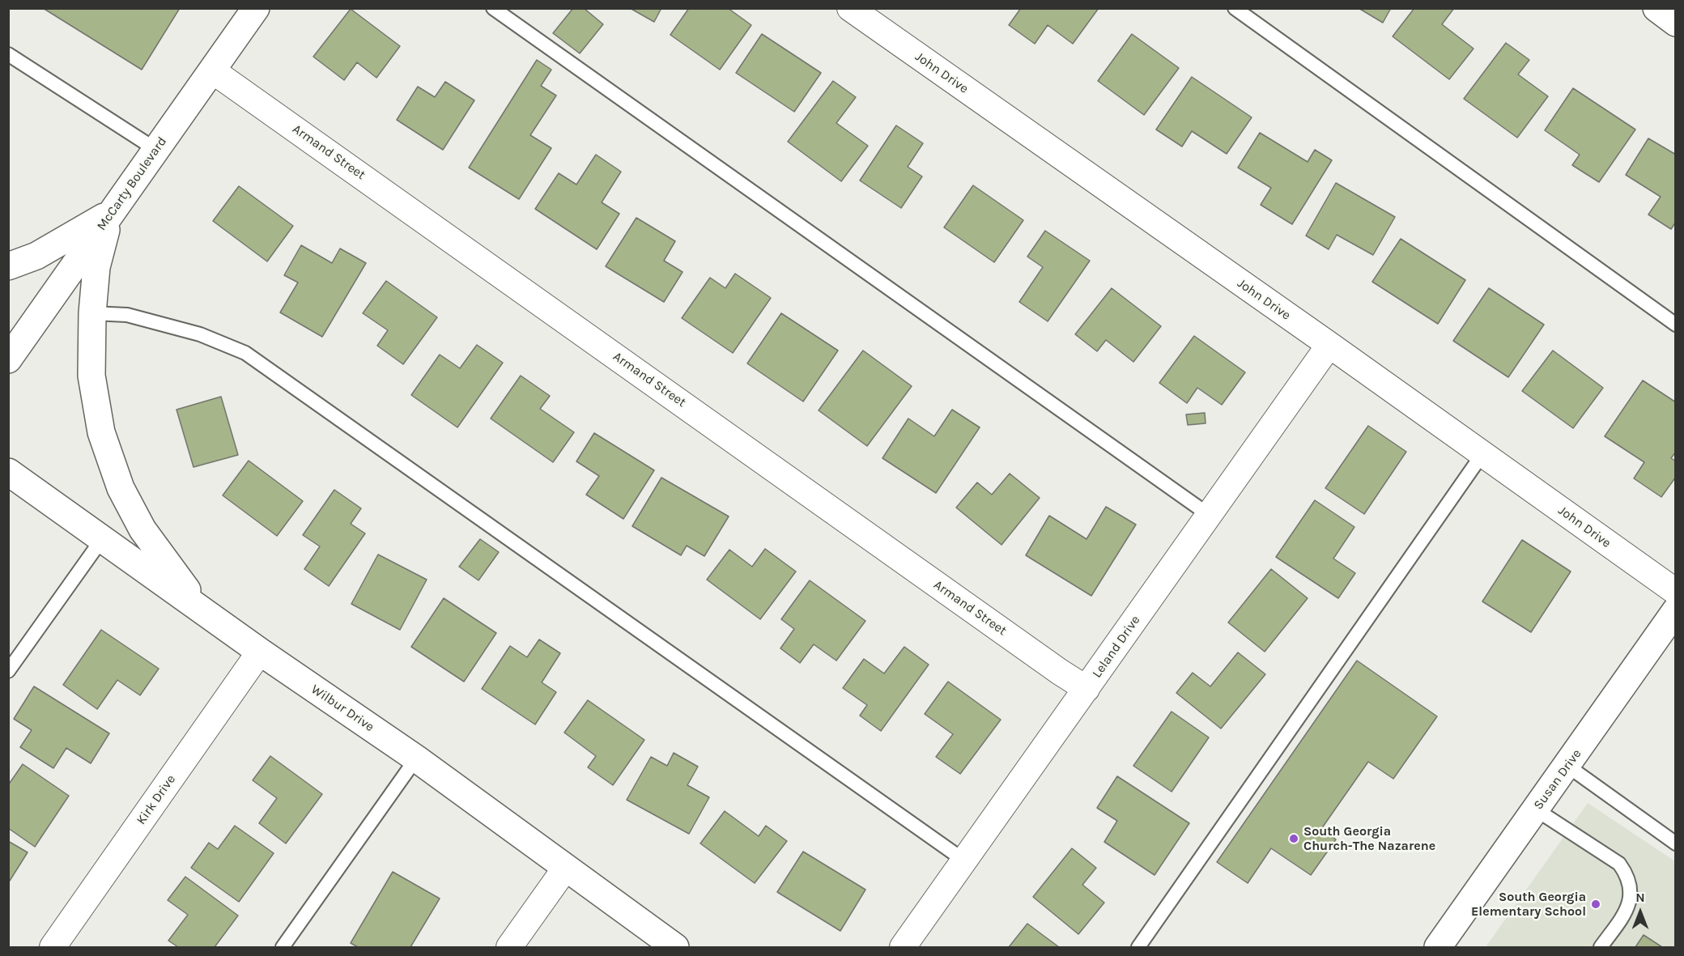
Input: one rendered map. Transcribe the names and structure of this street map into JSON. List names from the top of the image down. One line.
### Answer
{"streets":{"street":["John Drive","Armand Street","McCarty Boulevard","Leland Drive","Wilbur Drive","Susan Drive","Kirk Drive"]},"crossings":[["John Drive","Leland Drive"],["Armand Street","McCarty Boulevard"],["Armand Street","Leland Drive"],["Wilbur Drive","Kirk Drive"]],"places":["South Georgia Church-The Nazarene","South Georgia Elementary School"],"north":"top"}
